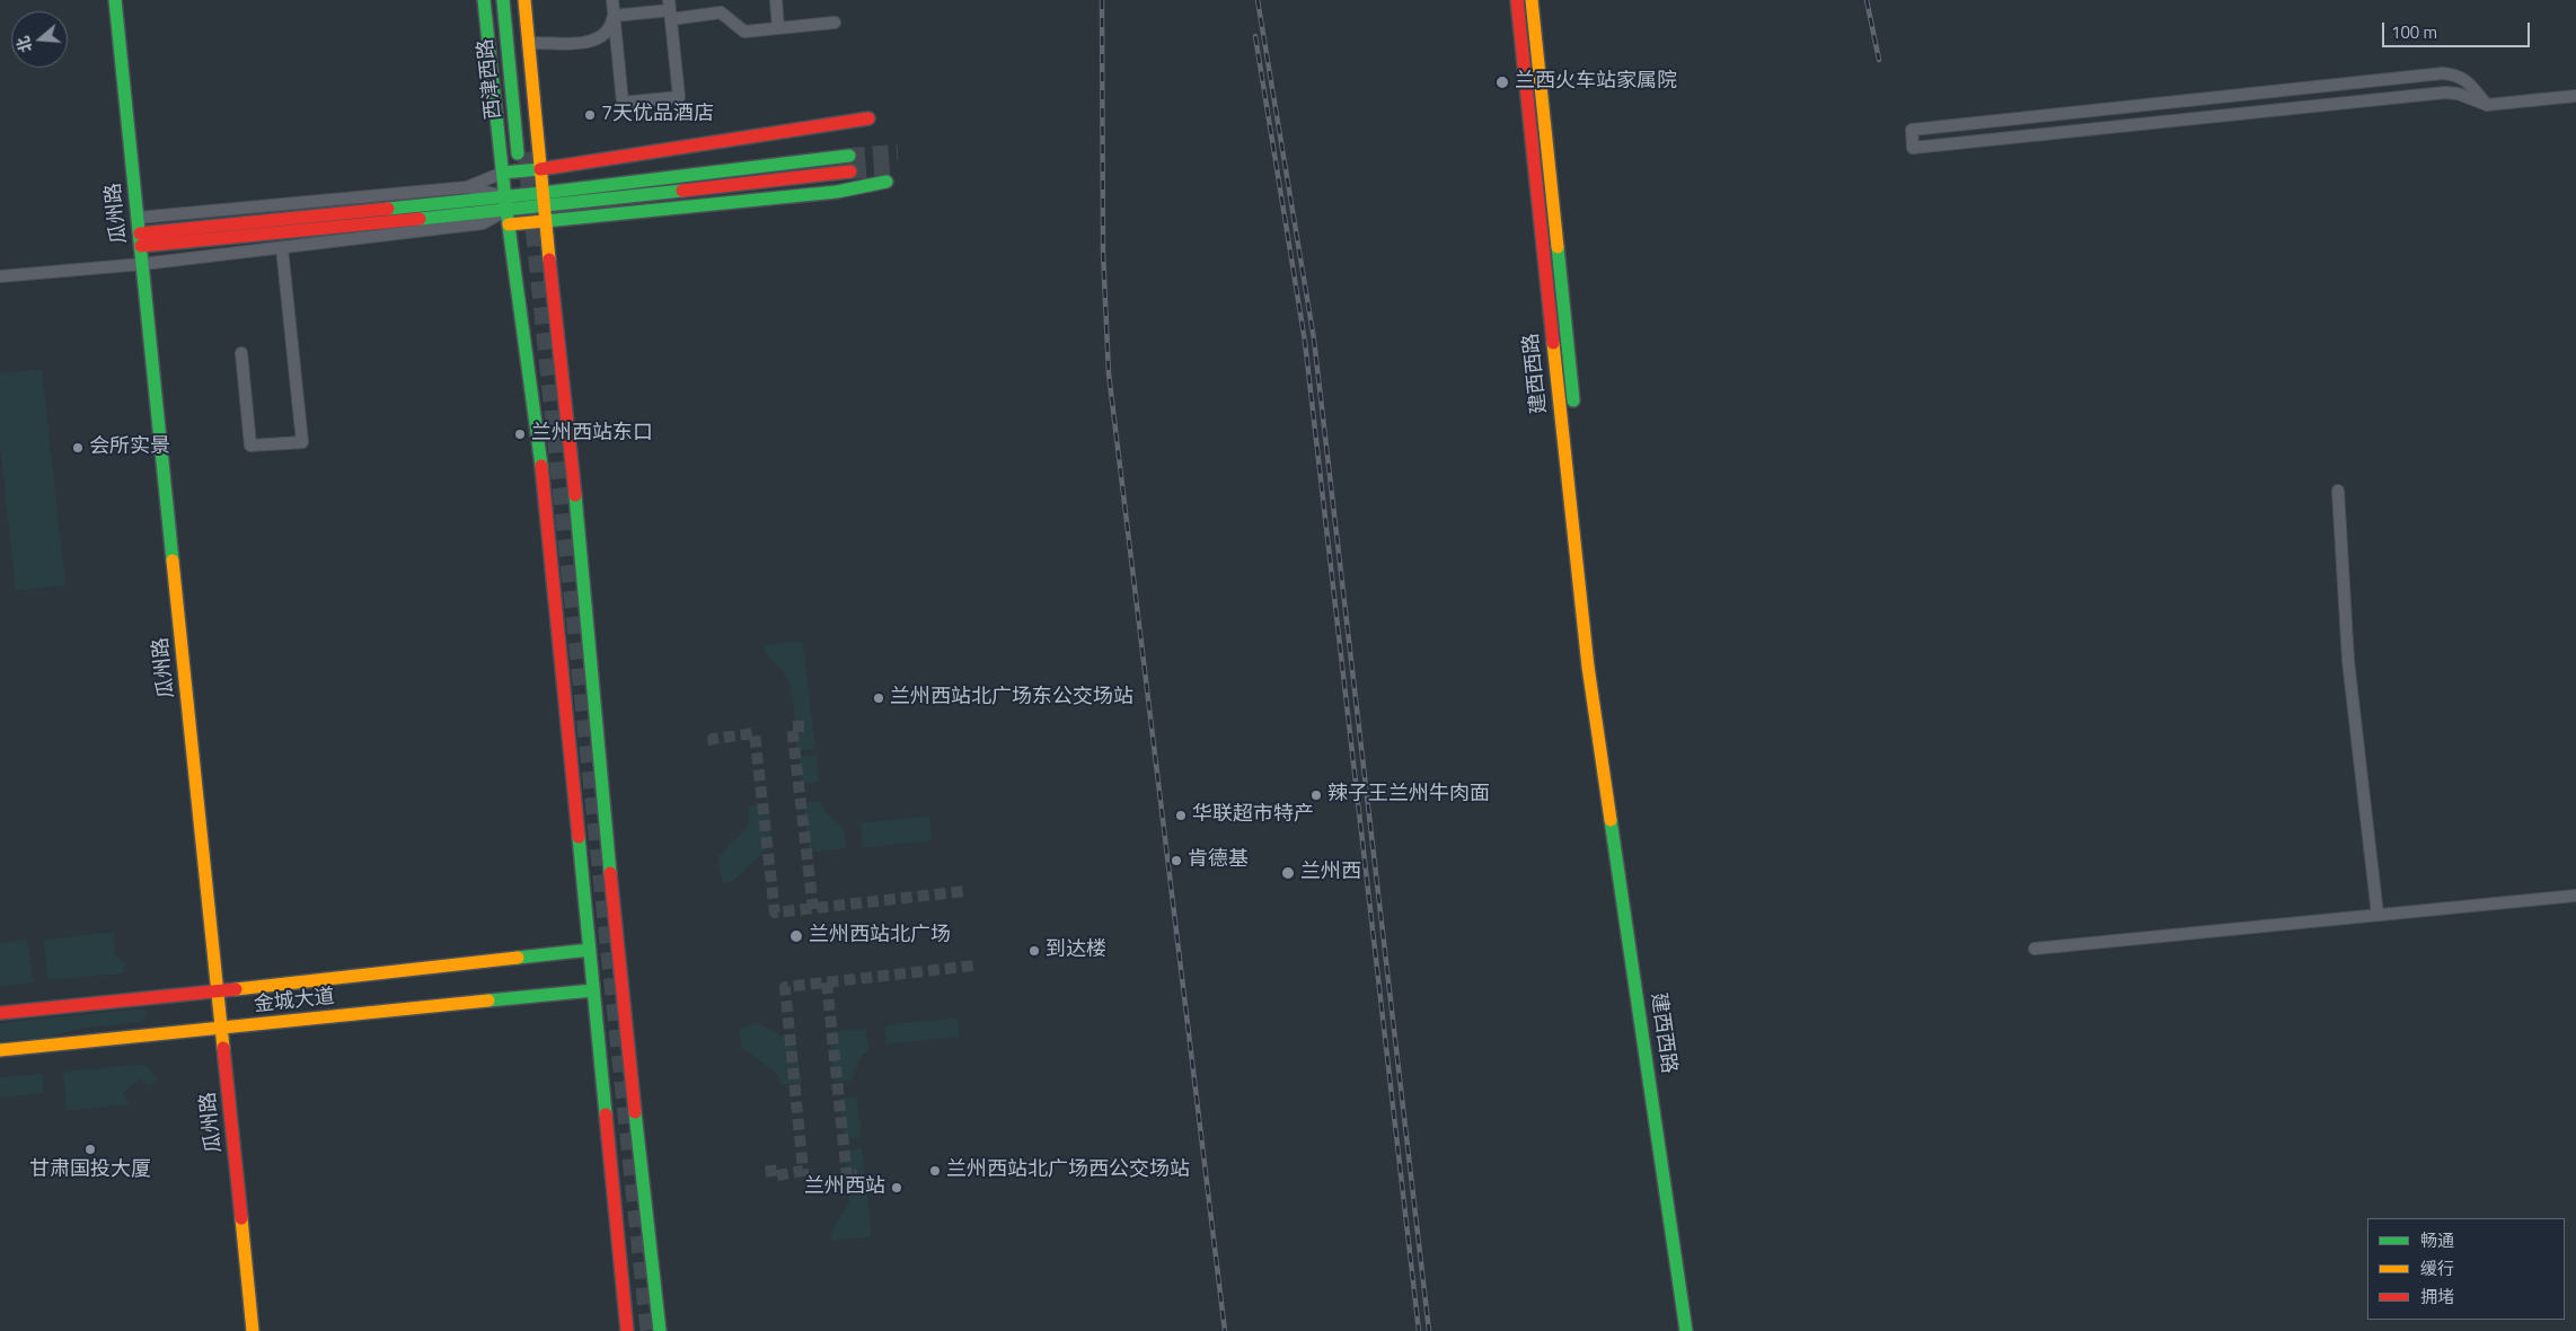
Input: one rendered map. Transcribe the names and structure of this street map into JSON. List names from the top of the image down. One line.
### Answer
{"streets":{"main road":["西津西路","瓜州路","建西西路","金城大道"]},"crossings":[["瓜州路","金城大道"]],"places":["兰西火车站家属院","7天优品酒店","兰州西站东口","会所实景","兰州西站北广场东公交场站","辣子王兰州牛肉面","华联超市特产","肯德基","兰州西","兰州西站北广场","到达楼","甘肃国投大厦","兰州西站北广场西公交场站","兰州西站"],"legend":["畅通","缓行","拥堵"],"scale_bar":"100 m","north":"left"}
